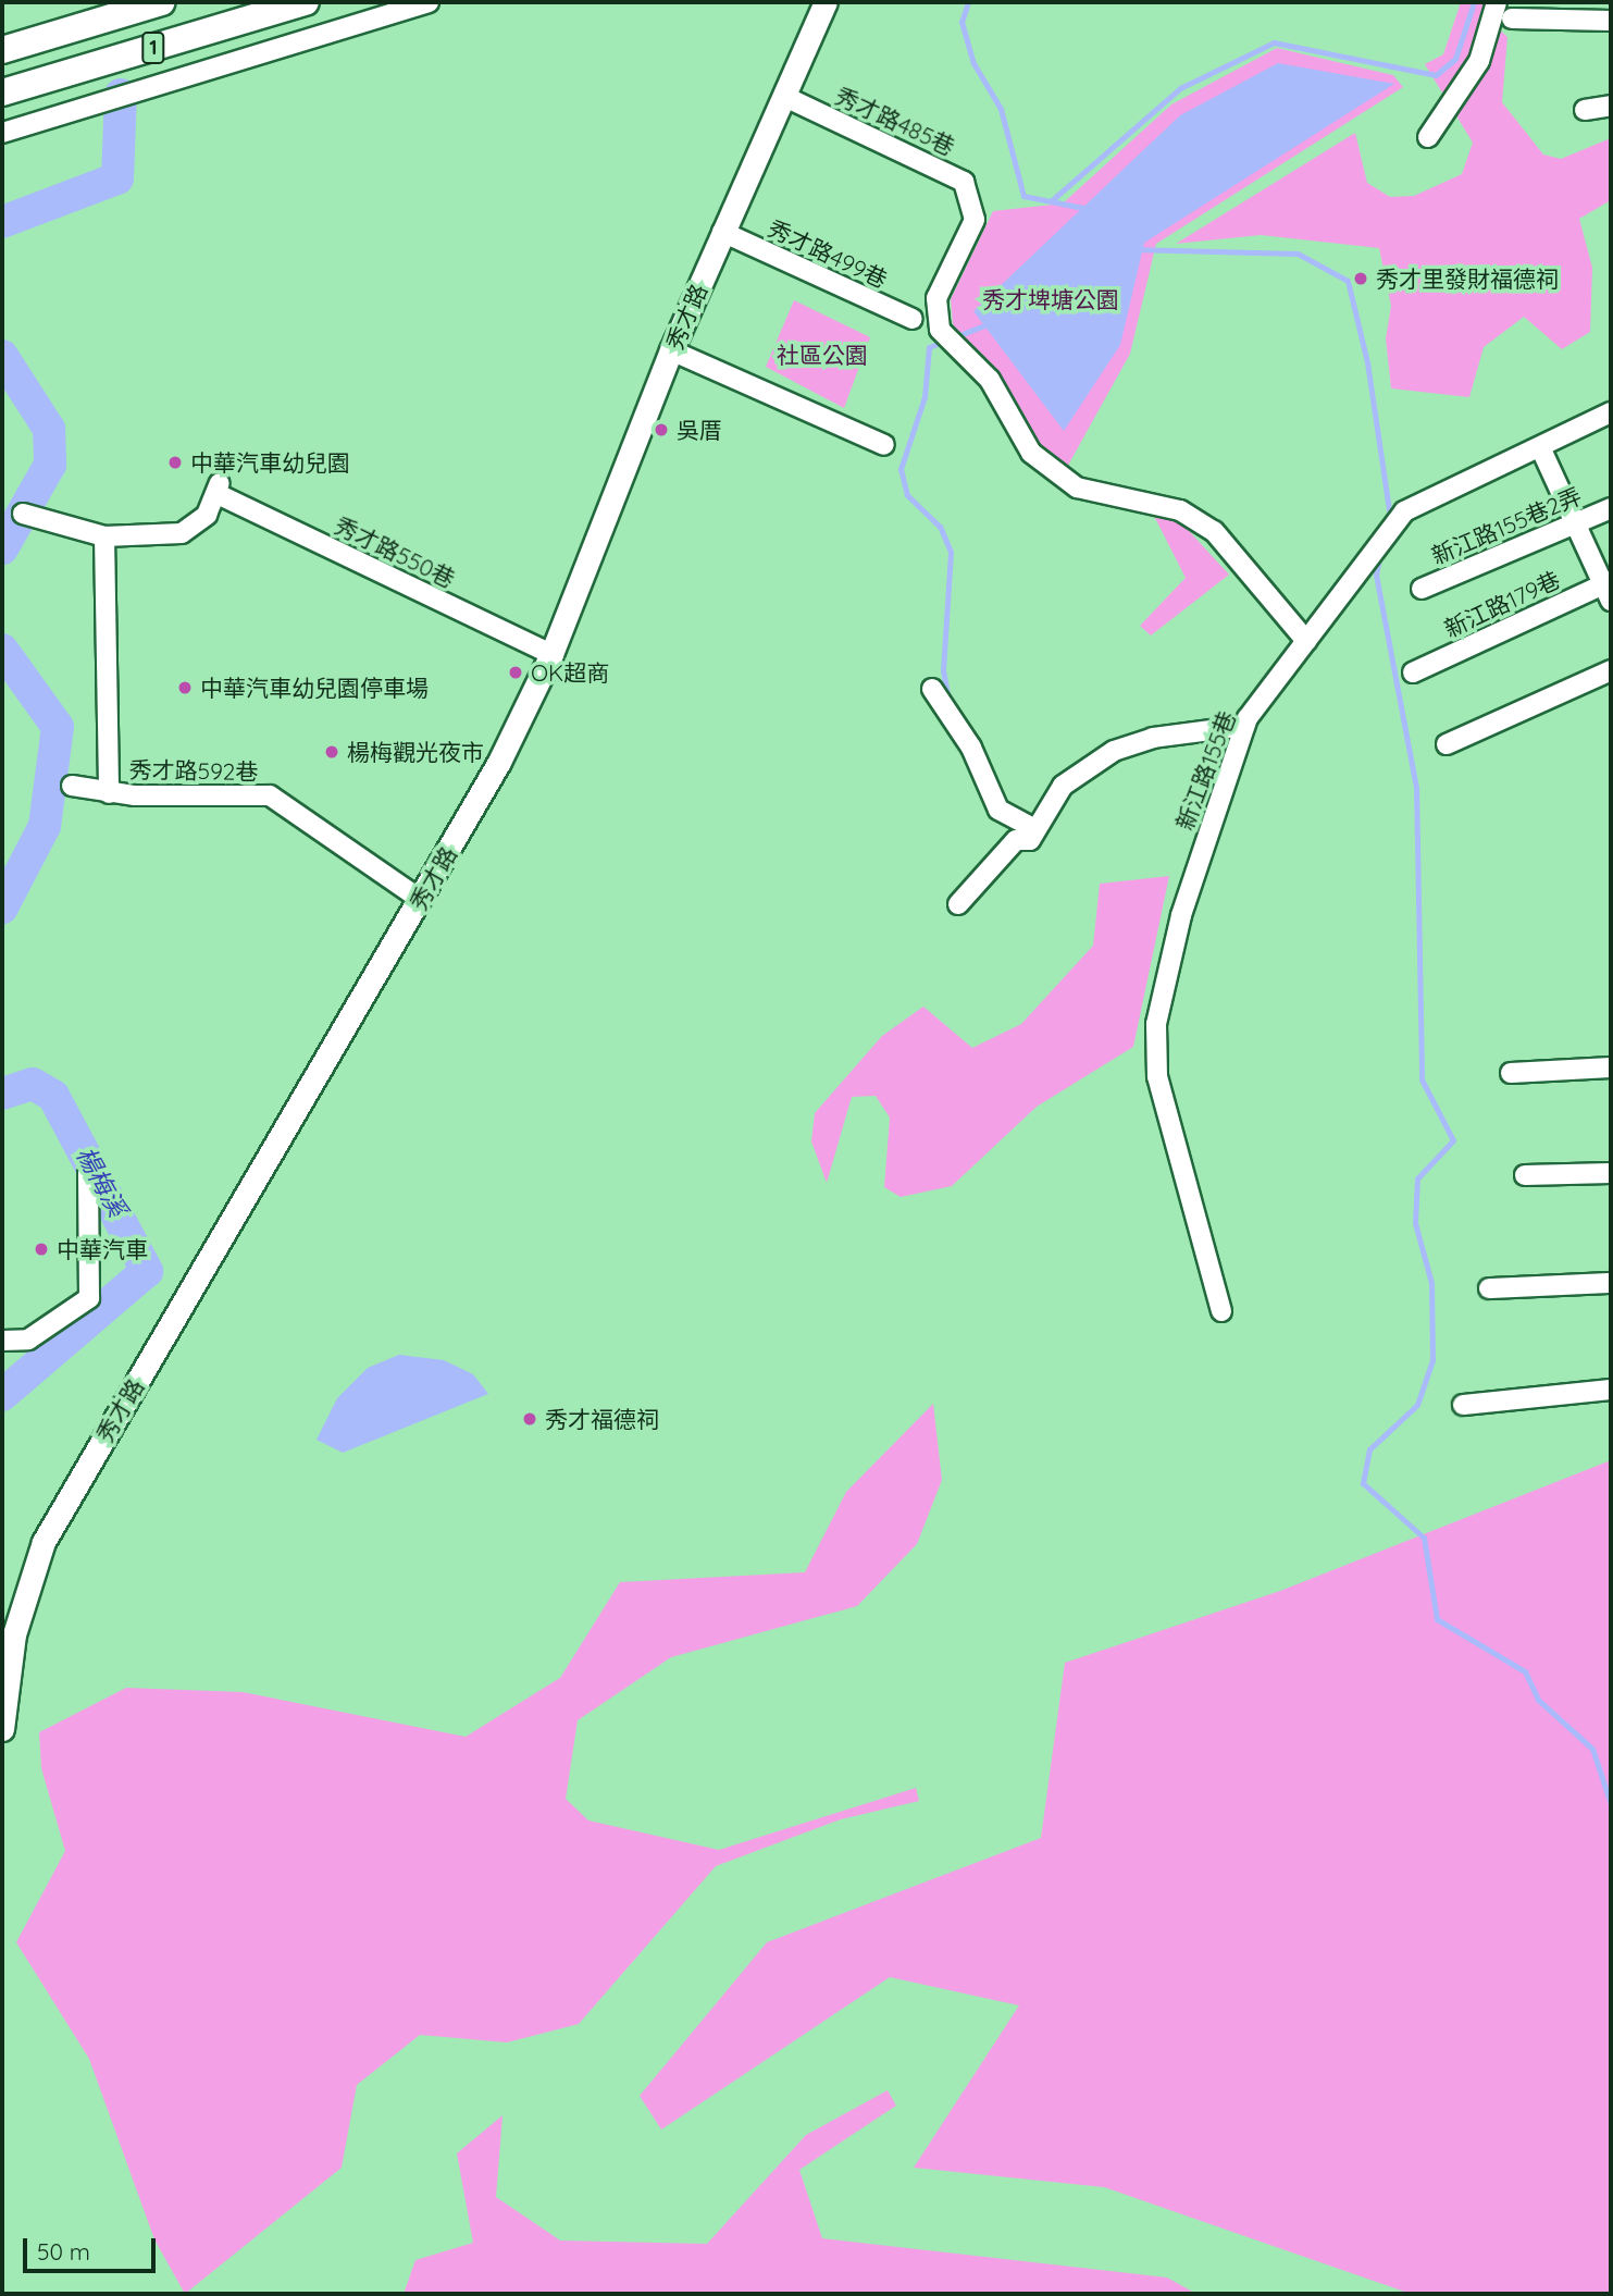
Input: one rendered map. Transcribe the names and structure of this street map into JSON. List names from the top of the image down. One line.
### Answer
{"streets":{"highway":["1"],"main road":["秀才路"],"street":["秀才路485巷","秀才路499巷","新江路155巷2弄","秀才路550巷","新江路179巷","秀才路592巷","新江路155巷"]},"crossings":[["秀才路485巷","秀才路"],["秀才路485巷","新江路155巷"],["秀才路499巷","秀才路"],["秀才路","秀才路550巷"],["秀才路","秀才路592巷"]],"water":["楊梅溪"],"parks":["秀才埤塘公園","社區公園"],"places":["秀才里發財福德祠","吳厝","中華汽車幼兒園","OK超商","中華汽車幼兒園停車場","楊梅觀光夜市","中華汽車","秀才福德祠"],"scale_bar":"50 m"}
